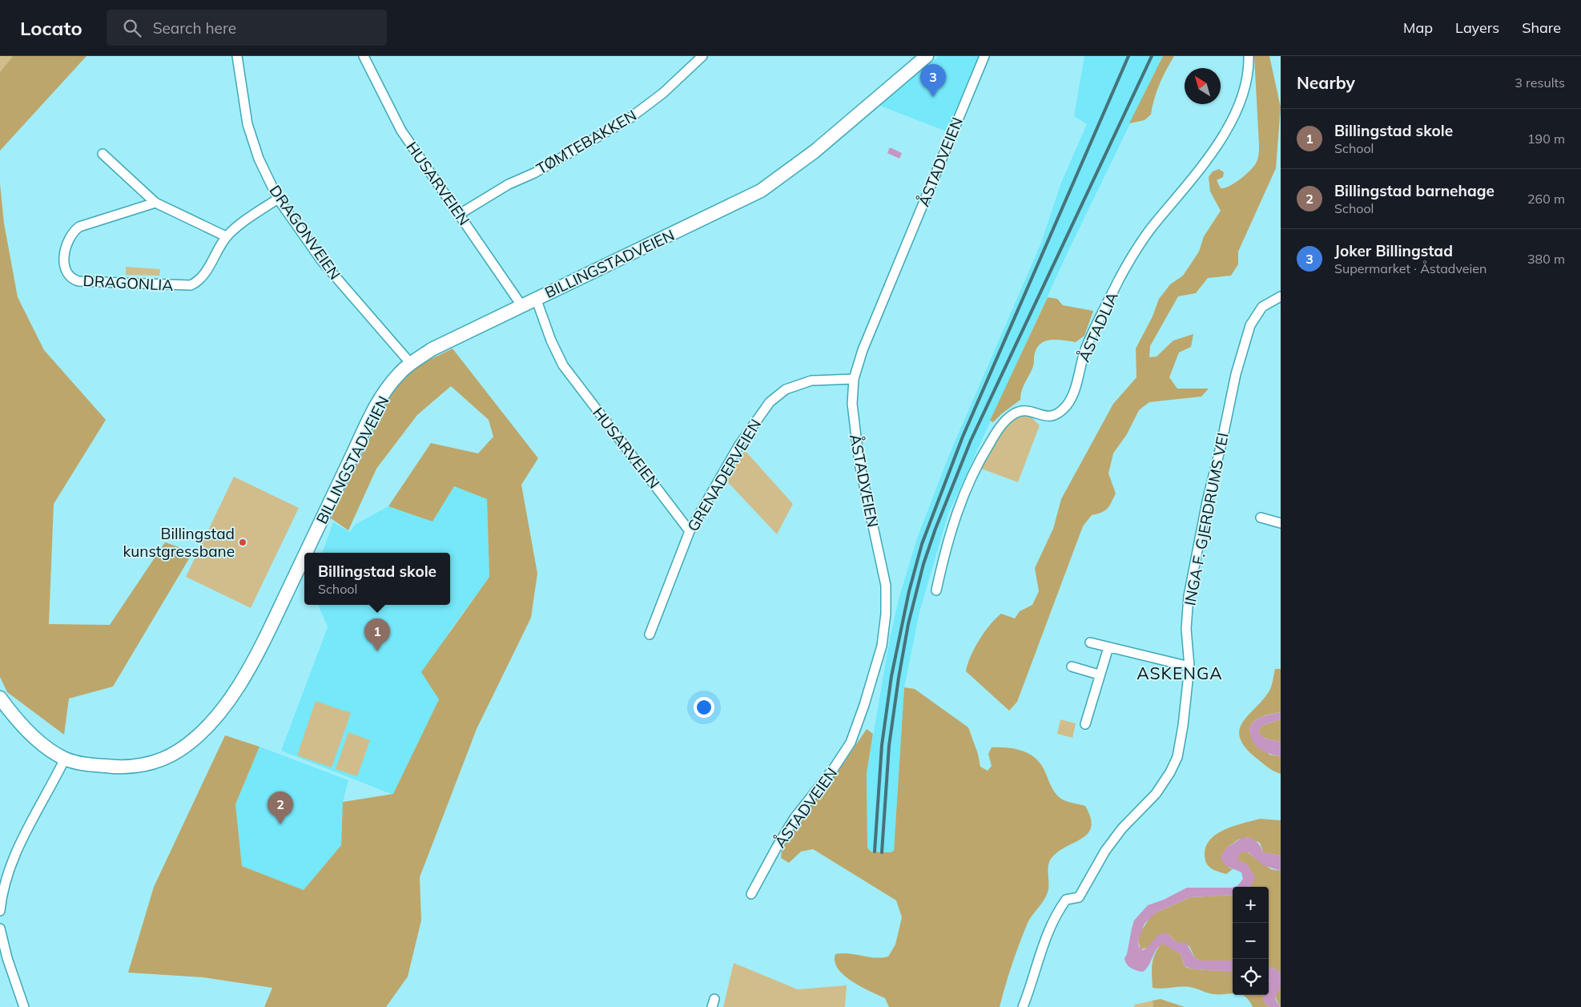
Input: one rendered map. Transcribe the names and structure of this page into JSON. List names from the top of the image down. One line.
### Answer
{"streets":{"main road":["BILLINGSTADVEIEN"],"street":["TØMTEBAKKEN","ÅSTADVEIEN","HUSARVEIEN","DRAGONVEIEN","DRAGONLIA","ÅSTADLIA","GRENADERVEIEN","INGA F. GJERDRUMS VEI"]},"crossings":[["TØMTEBAKKEN","HUSARVEIEN"],["ÅSTADVEIEN","GRENADERVEIEN"],["HUSARVEIEN","BILLINGSTADVEIEN"],["HUSARVEIEN","GRENADERVEIEN"],["DRAGONVEIEN","BILLINGSTADVEIEN"],["DRAGONVEIEN","DRAGONLIA"]],"districts":["ASKENGA"],"places":["Billingstad kunstgressbane"],"north":"top left","page":{"header":"Locato","search":"Search here","nav":["Map","Layers","Share"],"heading":["Nearby","3 results"],"pins":["3","1","2"],"list":[{"mark":"1","name":"Billingstad skole","note":"School","value":"190 m"},{"mark":"2","name":"Billingstad barnehage","note":"School","value":"260 m"},{"mark":"3","name":"Joker Billingstad","note":"Supermarket · Åstadveien","value":"380 m"}],"popup":["Billingstad skole","School"],"map_buttons":["+","−"]}}
